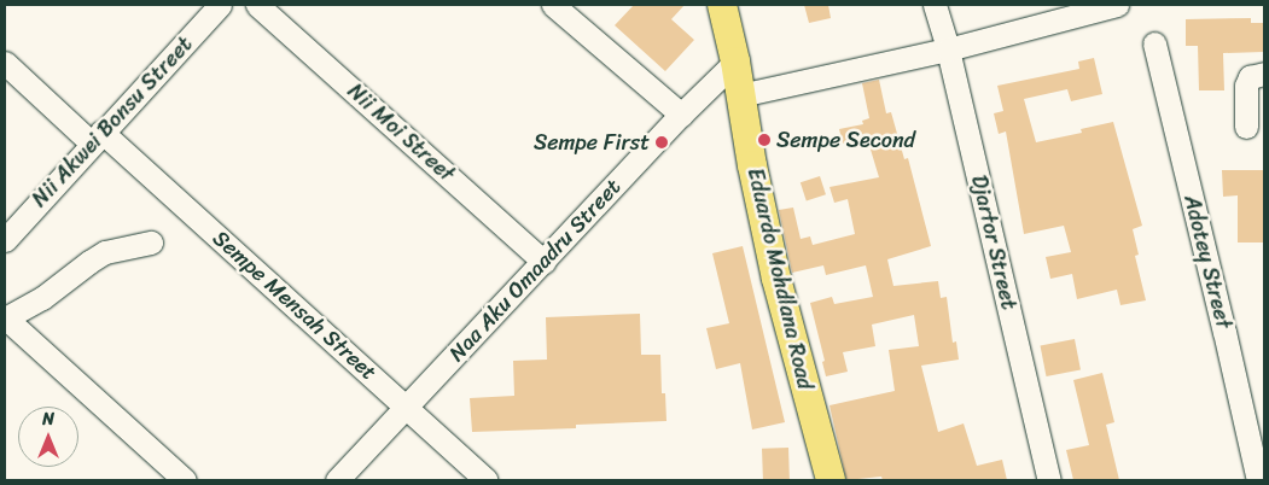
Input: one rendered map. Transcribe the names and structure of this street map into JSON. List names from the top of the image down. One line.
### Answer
{"streets":{"main road":["Eduardo Mohdlana Road"],"street":["Nii Akwei Bonsu Street","Nii Moi Street","Djartor Street","Adotey Street","Naa Aku Omaadru Street","Sempe Mensah Street"]},"crossings":[["Nii Akwei Bonsu Street","Sempe Mensah Street"],["Nii Moi Street","Naa Aku Omaadru Street"],["Naa Aku Omaadru Street","Eduardo Mohdlana Road"],["Naa Aku Omaadru Street","Sempe Mensah Street"]],"places":["Sempe Second","Sempe First"],"north":"top"}
